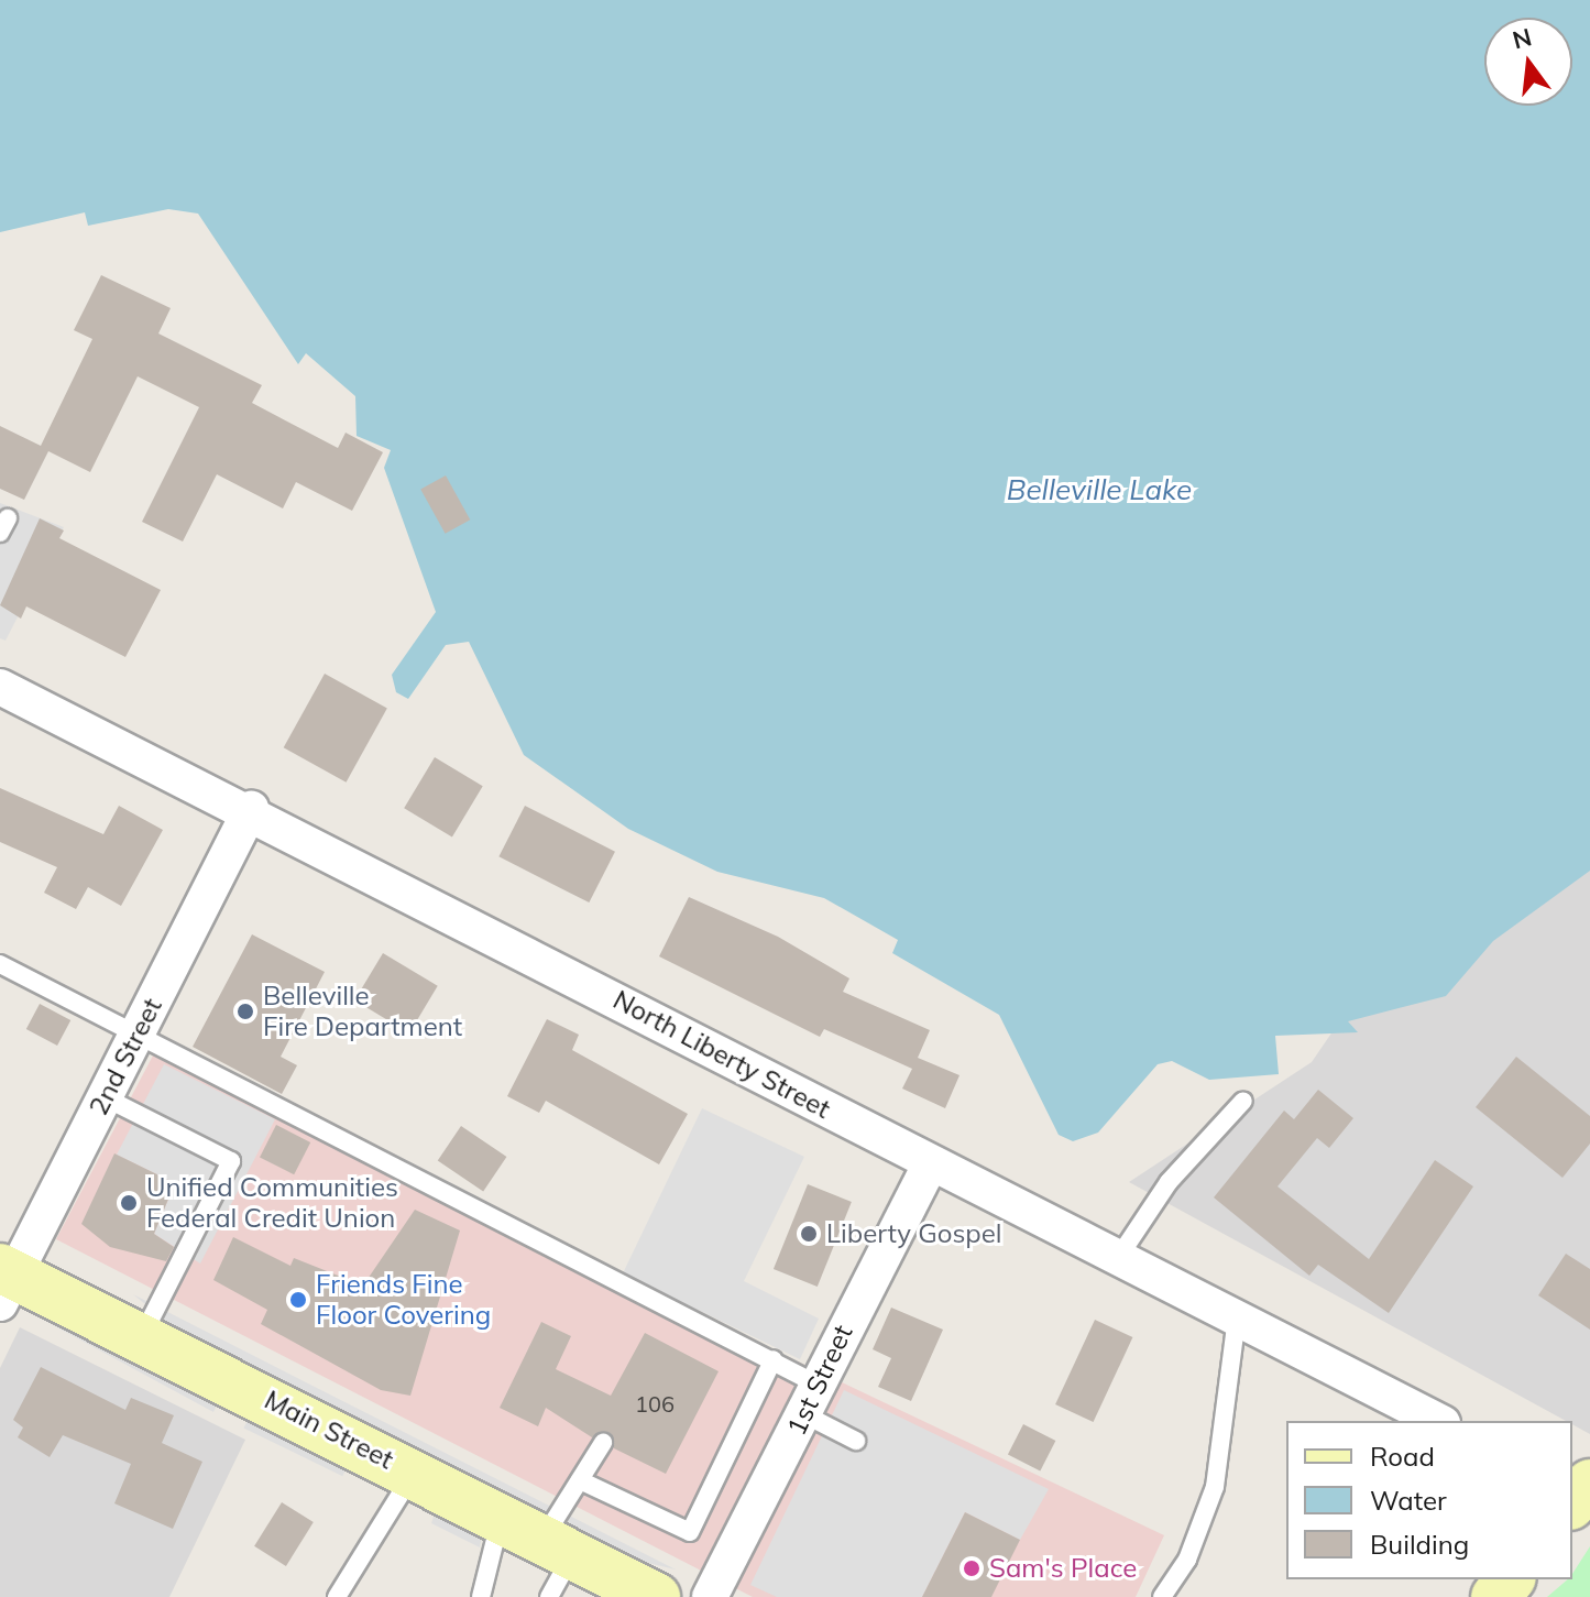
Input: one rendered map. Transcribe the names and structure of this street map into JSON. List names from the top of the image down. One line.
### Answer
{"streets":{"main road":["Main Street"],"street":["North Liberty Street","2nd Street","1st Street"]},"crossings":[["North Liberty Street","2nd Street"],["North Liberty Street","1st Street"],["2nd Street","Main Street"]],"water":["Belleville Lake"],"places":["Belleville Fire Department","Unified Communities Federal Credit Union","Liberty Gospel","Friends Fine Floor Covering","Sam's Place"],"house_numbers":["106"],"legend":["Road","Water","Building"],"north":"top"}
